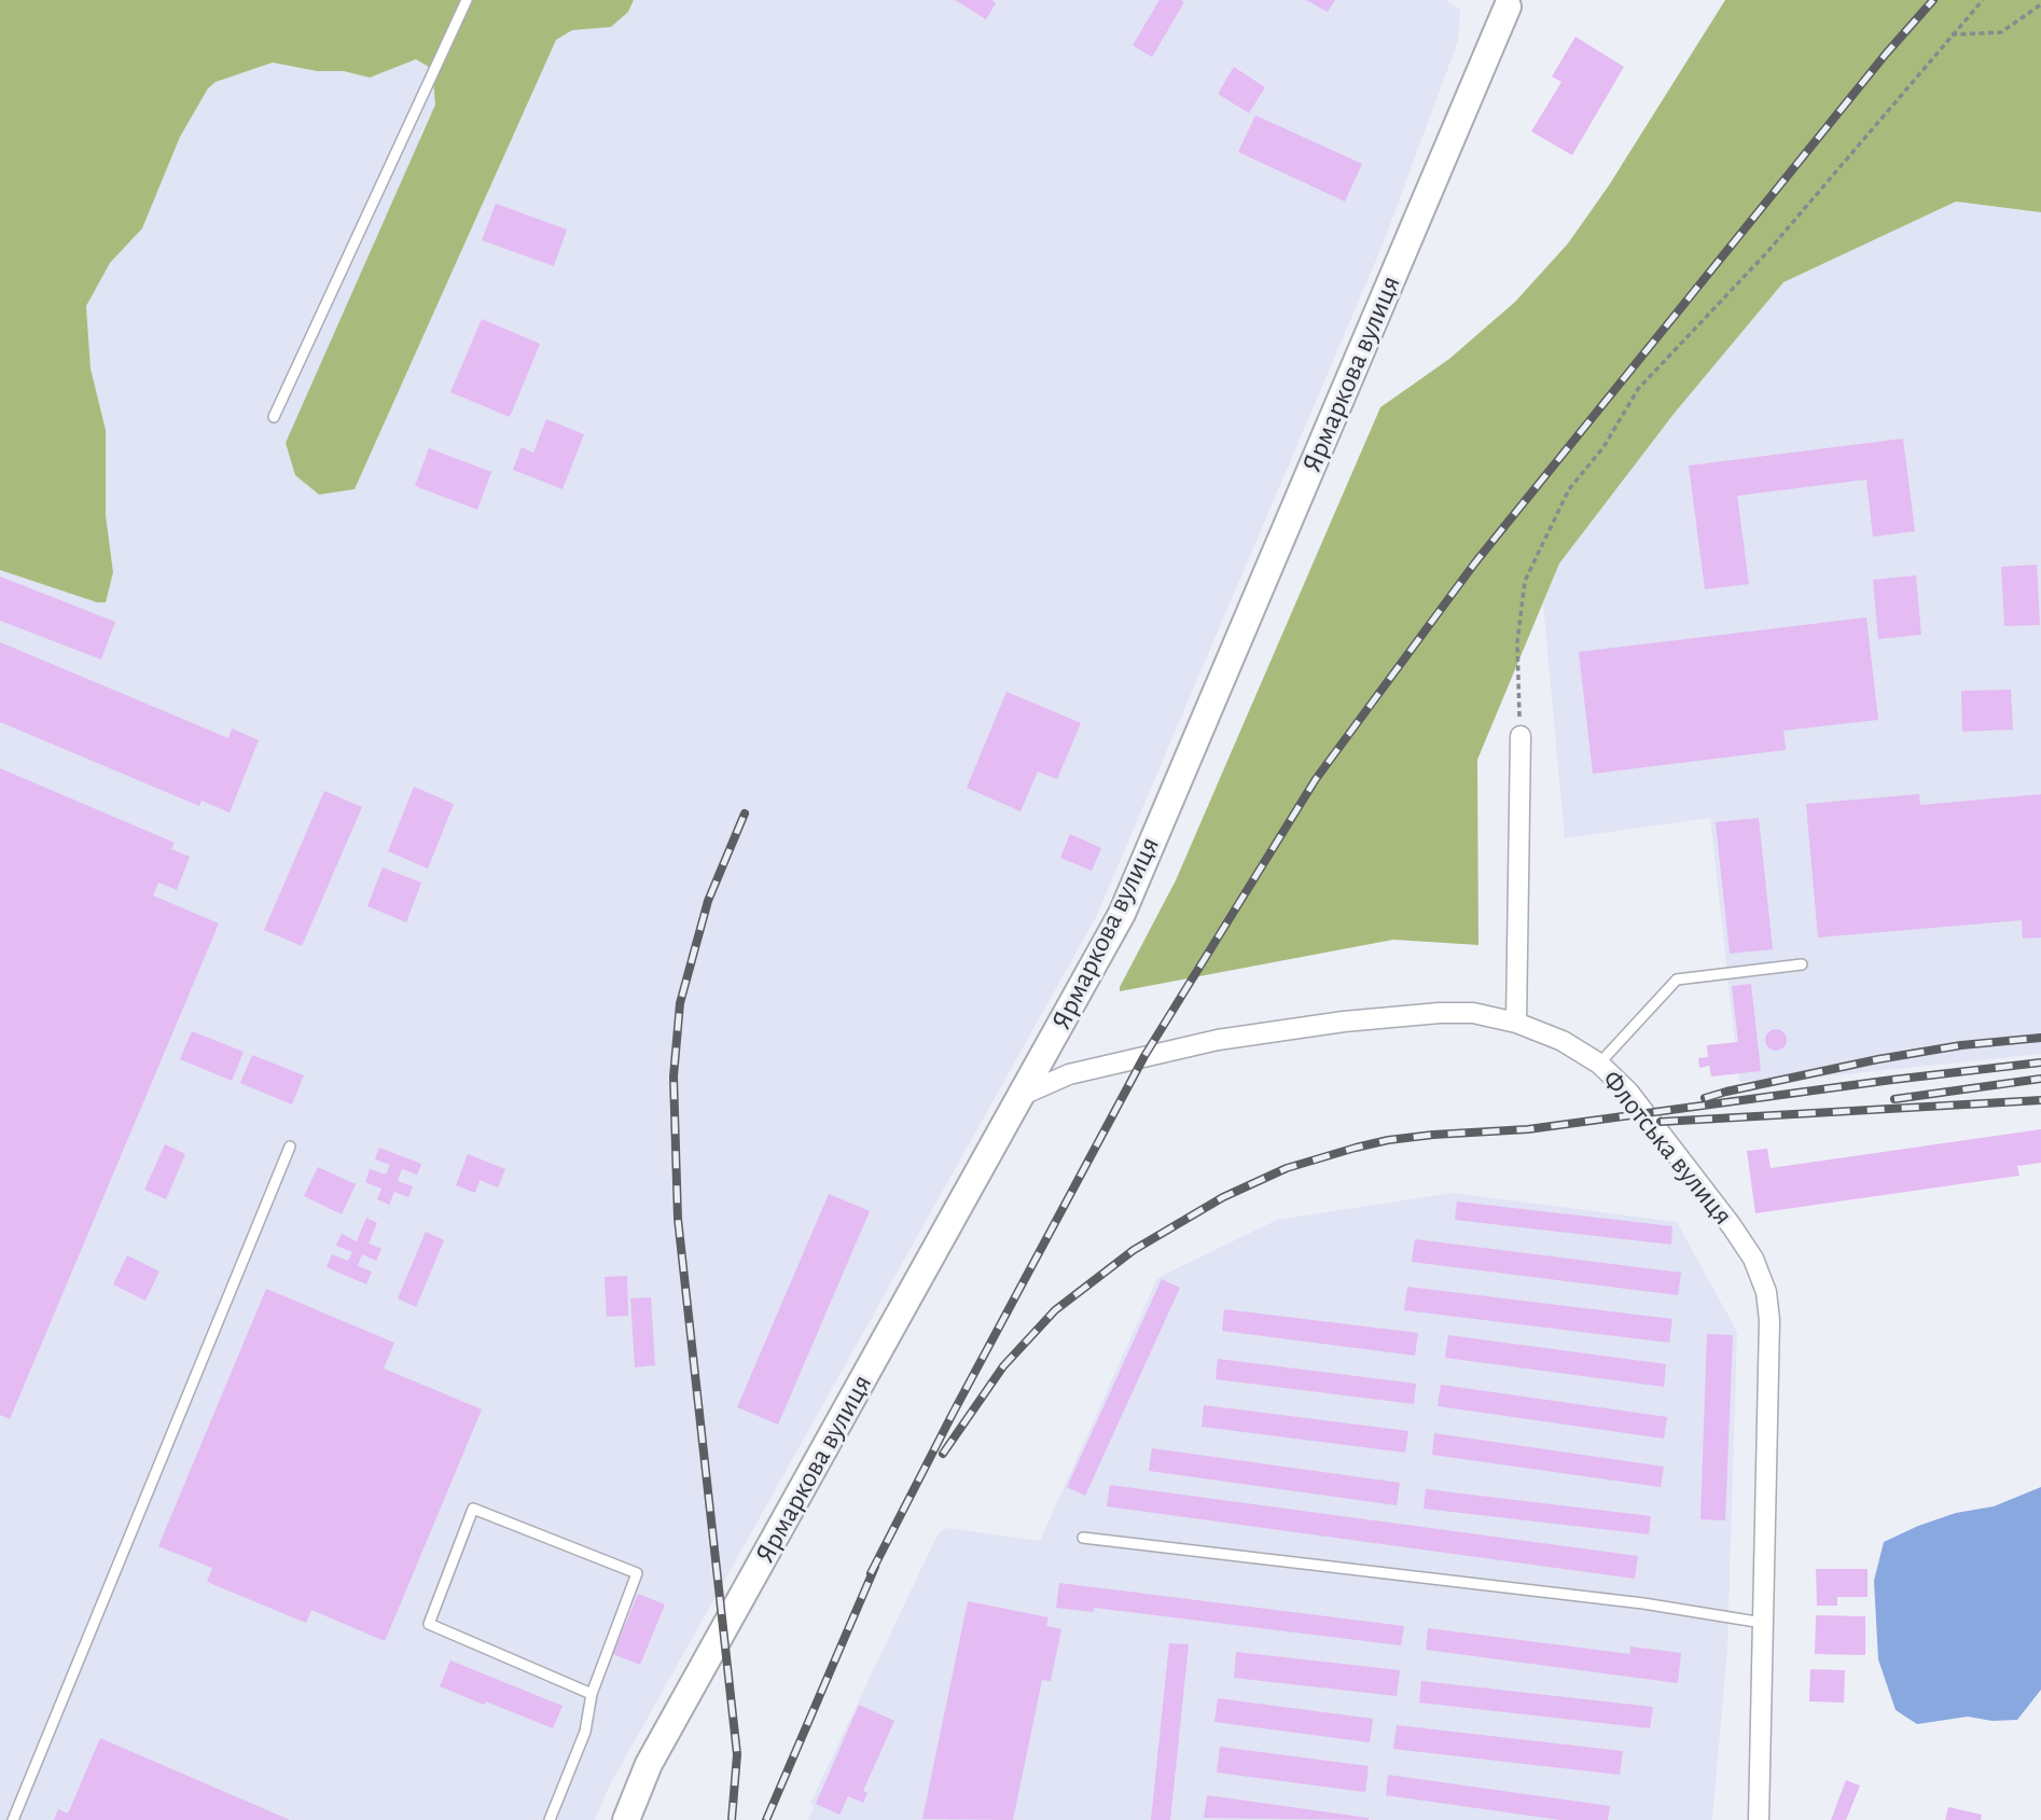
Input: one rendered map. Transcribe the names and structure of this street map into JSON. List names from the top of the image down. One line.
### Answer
{"streets":{"street":["Ярмаркова вулиця","Флотська вулиця"]},"crossings":[["Ярмаркова вулиця","Флотська вулиця"]]}
